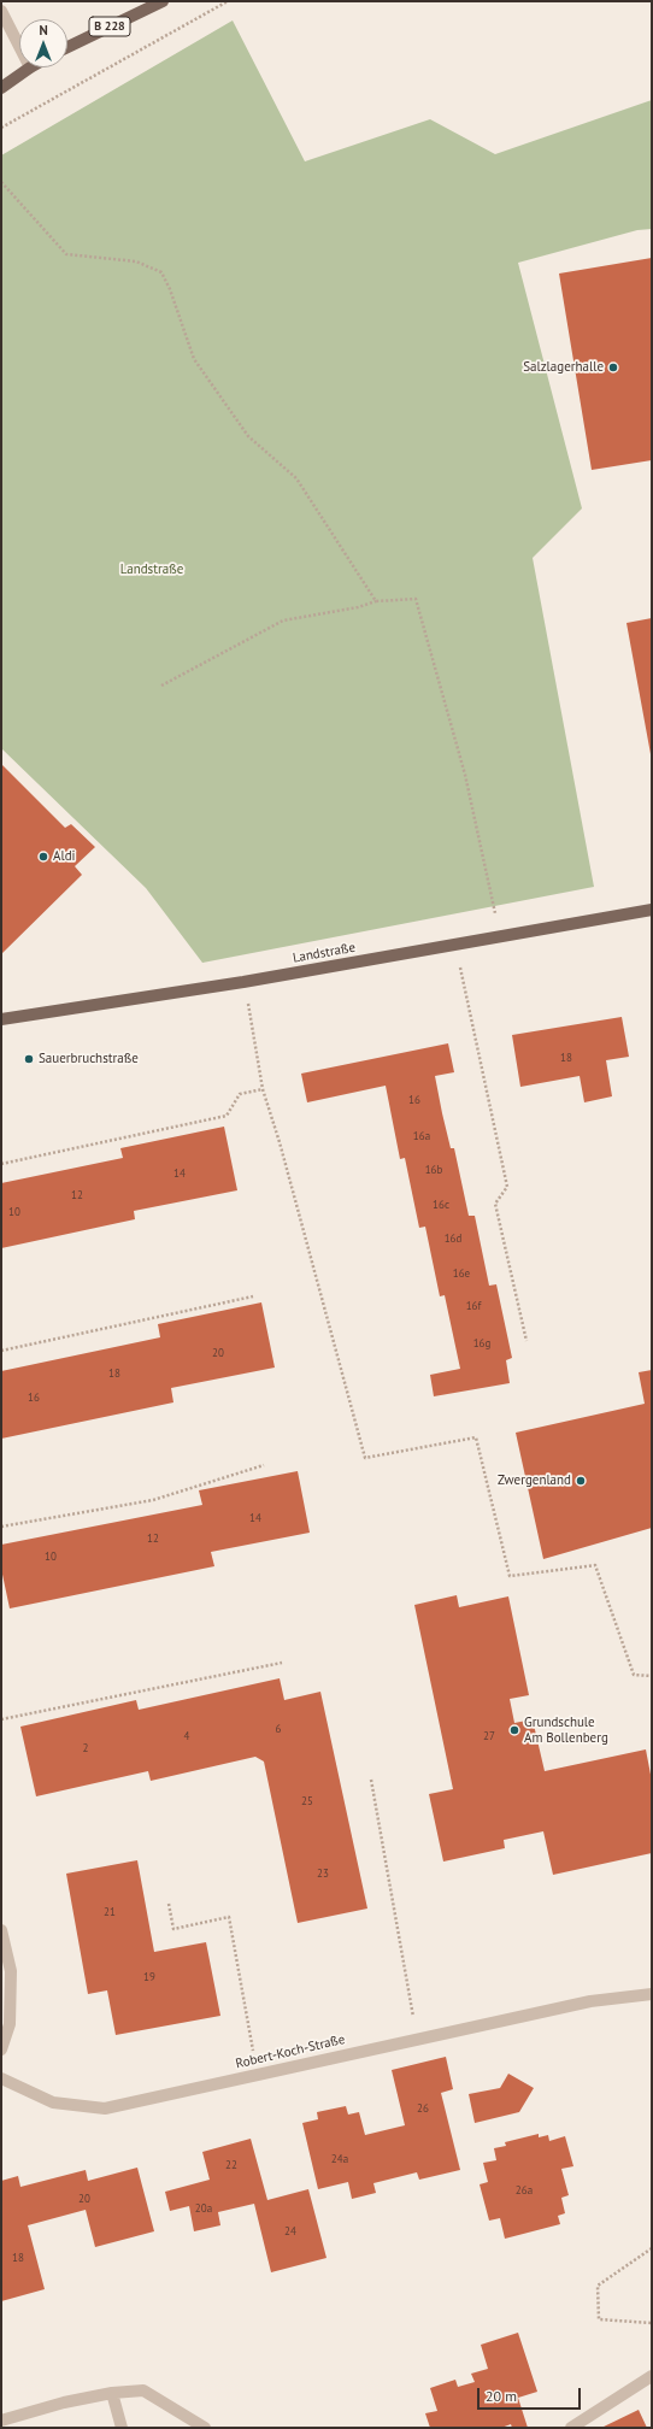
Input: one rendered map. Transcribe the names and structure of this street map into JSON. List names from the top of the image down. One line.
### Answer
{"streets":{"main road":["B 228","Landstraße"],"street":["Robert-Koch-Straße"]},"parks":["Landstraße"],"places":["Salzlagerhalle","Aldi","Sauerbruchstraße","Zwergenland","Grundschule Am Bollenberg"],"house_numbers":["18","16","16a","16b","14","12","16c","10","16d","16e","16f","16g","20","18","16","14","12","10","6","4","27","2","25","23","21","19","26","24a","22","26a","20","20a","24","18"],"scale_bar":"20 m","north":"top"}
